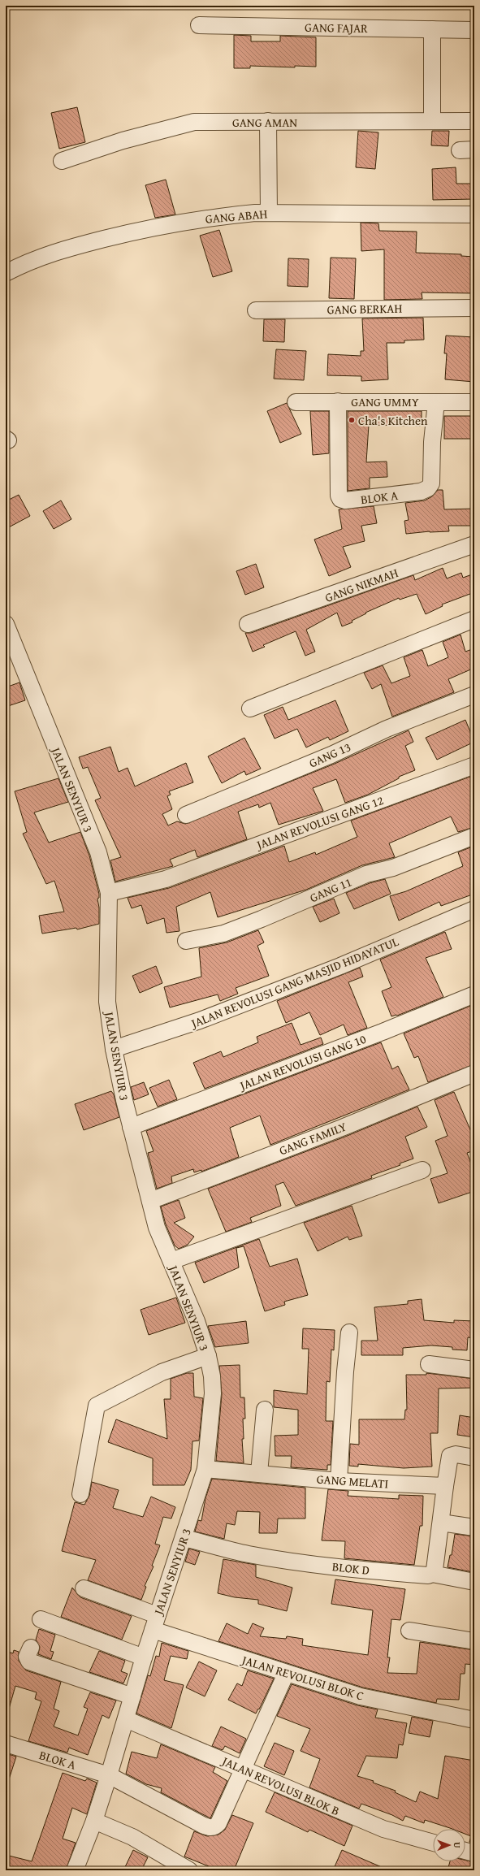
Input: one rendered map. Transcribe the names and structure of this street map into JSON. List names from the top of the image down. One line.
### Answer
{"streets":{"street":["GANG FAJAR","GANG AMAN","GANG ABAH","GANG BERKAH","GANG UMMY","BLOK A","GANG NIKMAH","GANG 13","JALAN SENYIUR 3","JALAN REVOLUSI GANG 12","GANG 11","JALAN REVOLUSI GANG MASJID HIDAYATUL","JALAN REVOLUSI GANG 10","GANG FAMILY","GANG MELATI","BLOK D","JALAN REVOLUSI BLOK C","JALAN REVOLUSI BLOK B"]},"crossings":[["GANG UMMY","BLOK A"],["BLOK A","JALAN SENYIUR 3"],["BLOK A","JALAN REVOLUSI BLOK B"],["JALAN SENYIUR 3","JALAN REVOLUSI GANG 12"],["JALAN SENYIUR 3","JALAN REVOLUSI GANG MASJID HIDAYATUL"],["JALAN SENYIUR 3","JALAN REVOLUSI GANG 10"],["JALAN SENYIUR 3","GANG FAMILY"],["JALAN SENYIUR 3","GANG MELATI"],["JALAN SENYIUR 3","BLOK D"],["JALAN SENYIUR 3","JALAN REVOLUSI BLOK C"],["JALAN SENYIUR 3","JALAN REVOLUSI BLOK B"]],"places":["Cha's Kitchen"],"north":"right"}
